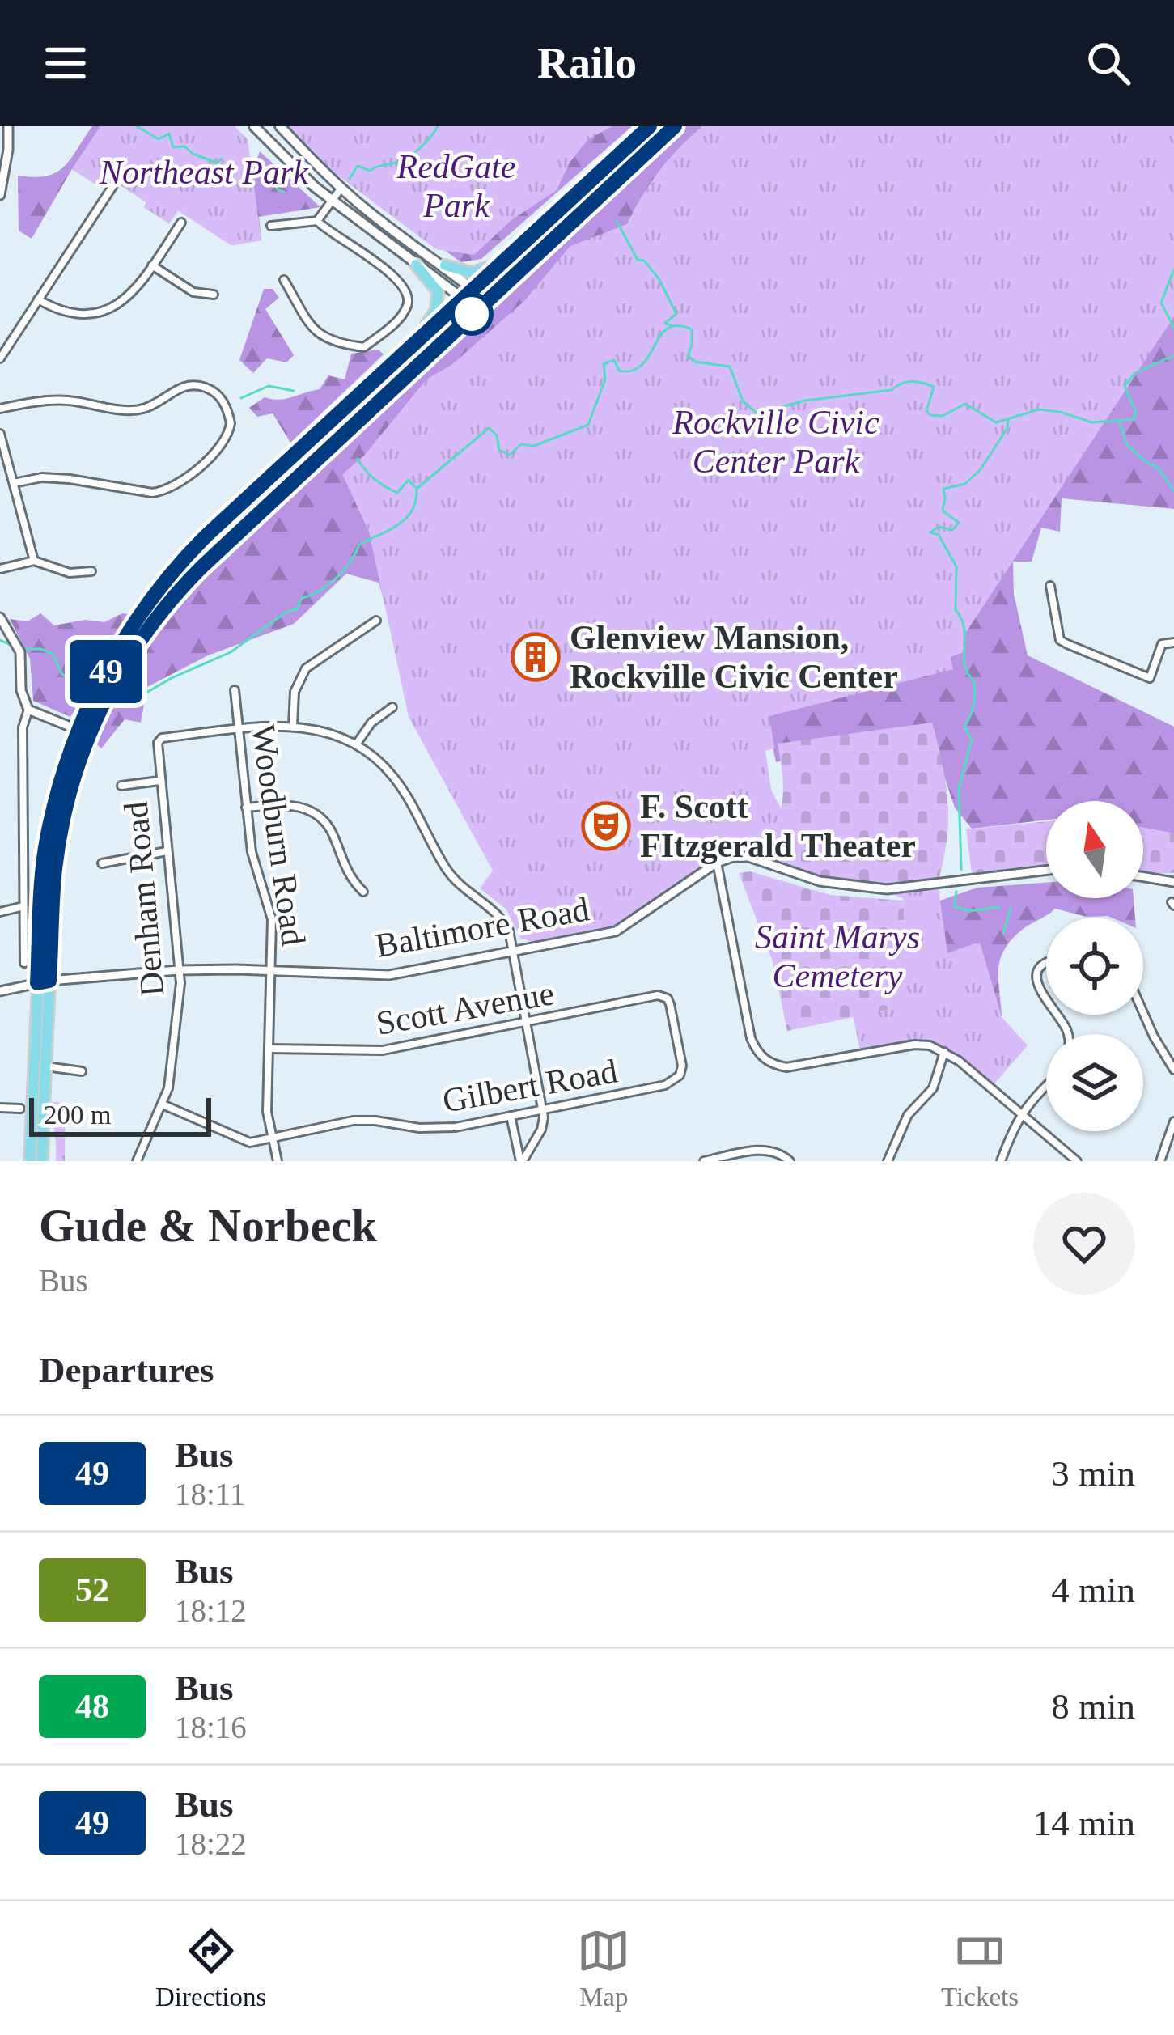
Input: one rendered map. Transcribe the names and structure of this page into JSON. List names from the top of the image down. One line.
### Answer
{"streets":{"street":["Woodburn Road","Denham Road","Baltimore Road","Scott Avenue","Gilbert Road"]},"crossings":[["Woodburn Road","Denham Road"],["Woodburn Road","Baltimore Road"],["Woodburn Road","Scott Avenue"],["Woodburn Road","Gilbert Road"],["Denham Road","Baltimore Road"],["Denham Road","Gilbert Road"],["Scott Avenue","Gilbert Road"]],"parks":["RedGate Park","Northeast Park","Rockville Civic Center Park","Saint Marys Cemetery"],"places":{"building":["Glenview Mansion, Rockville Civic Center"],"theatre":["F. Scott FItzgerald Theater"]},"lines":["bus line 49"],"scale_bar":"200 m","north":"top","page":{"header":"Railo","on_map":"49","scale":"200 m","heading":[["Gude & Norbeck","Bus"],"Departures"],"list":[{"mark":"49","name":"Bus","note":"18:11","value":"3 min"},{"mark":"52","name":"Bus","note":"18:12","value":"4 min"},{"mark":"48","name":"Bus","note":"18:16","value":"8 min"},{"mark":"49","name":"Bus","note":"18:22","value":"14 min"}],"tabs":["Directions","Map","Tickets"]}}
